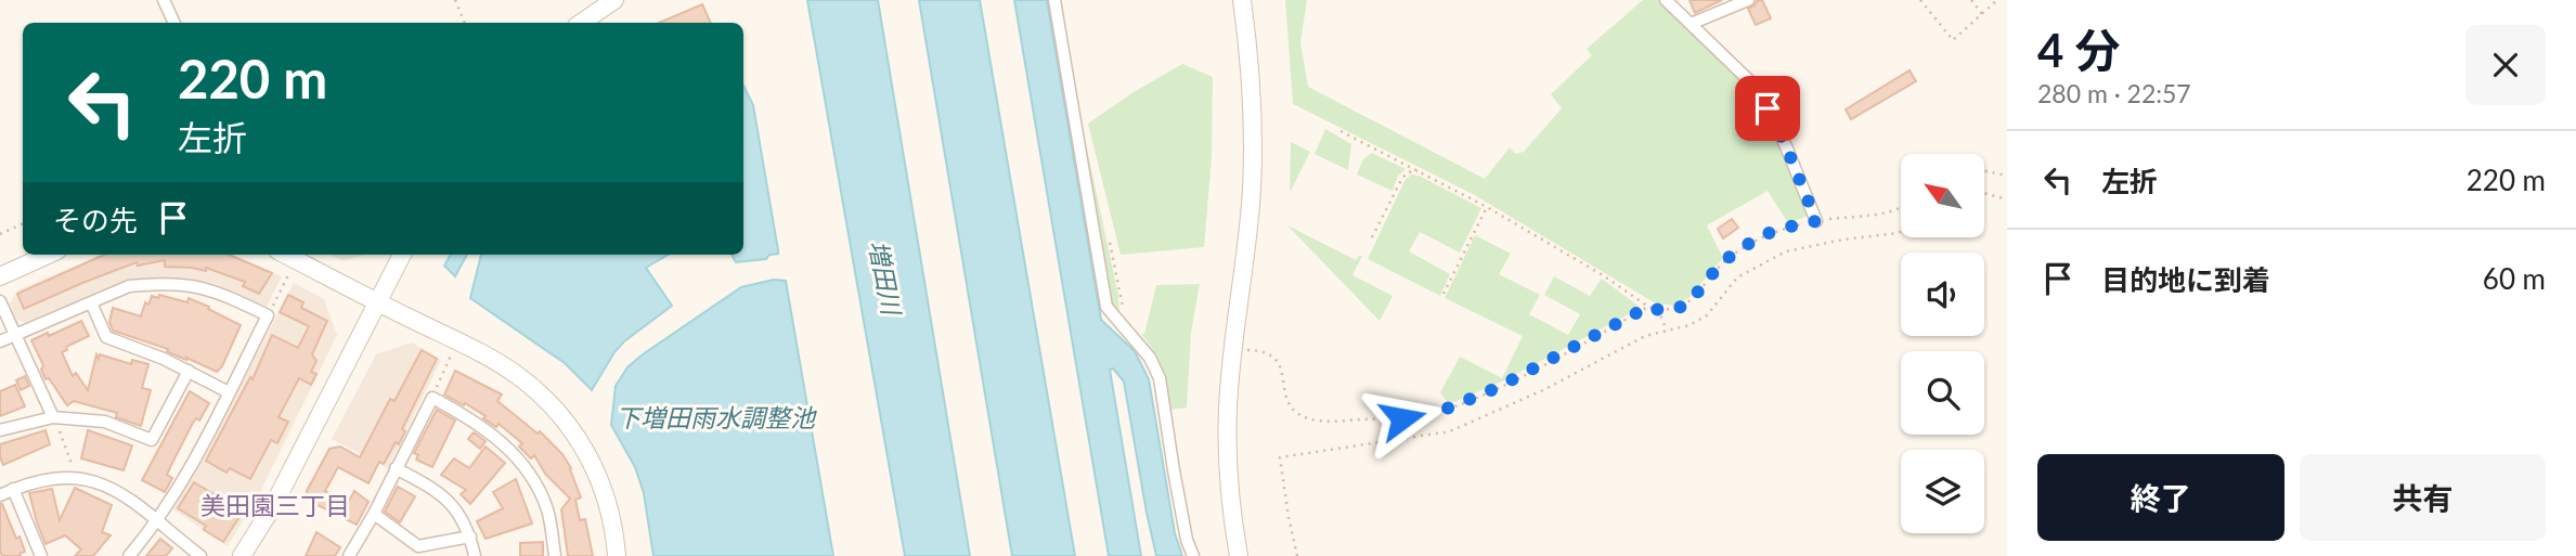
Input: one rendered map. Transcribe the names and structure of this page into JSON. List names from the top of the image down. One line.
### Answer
{"districts":["美田園三丁目"],"water":["増田川","下増田雨水調整池"],"north":"top left","page":{"heading":["4 分","280 m · 22:57"],"turn":["220 m","左折"],"list":[{"name":"左折","value":"220 m"},{"name":"目的地に到着","value":"60 m"}],"then":"その先","buttons":["終了","共有"]}}
